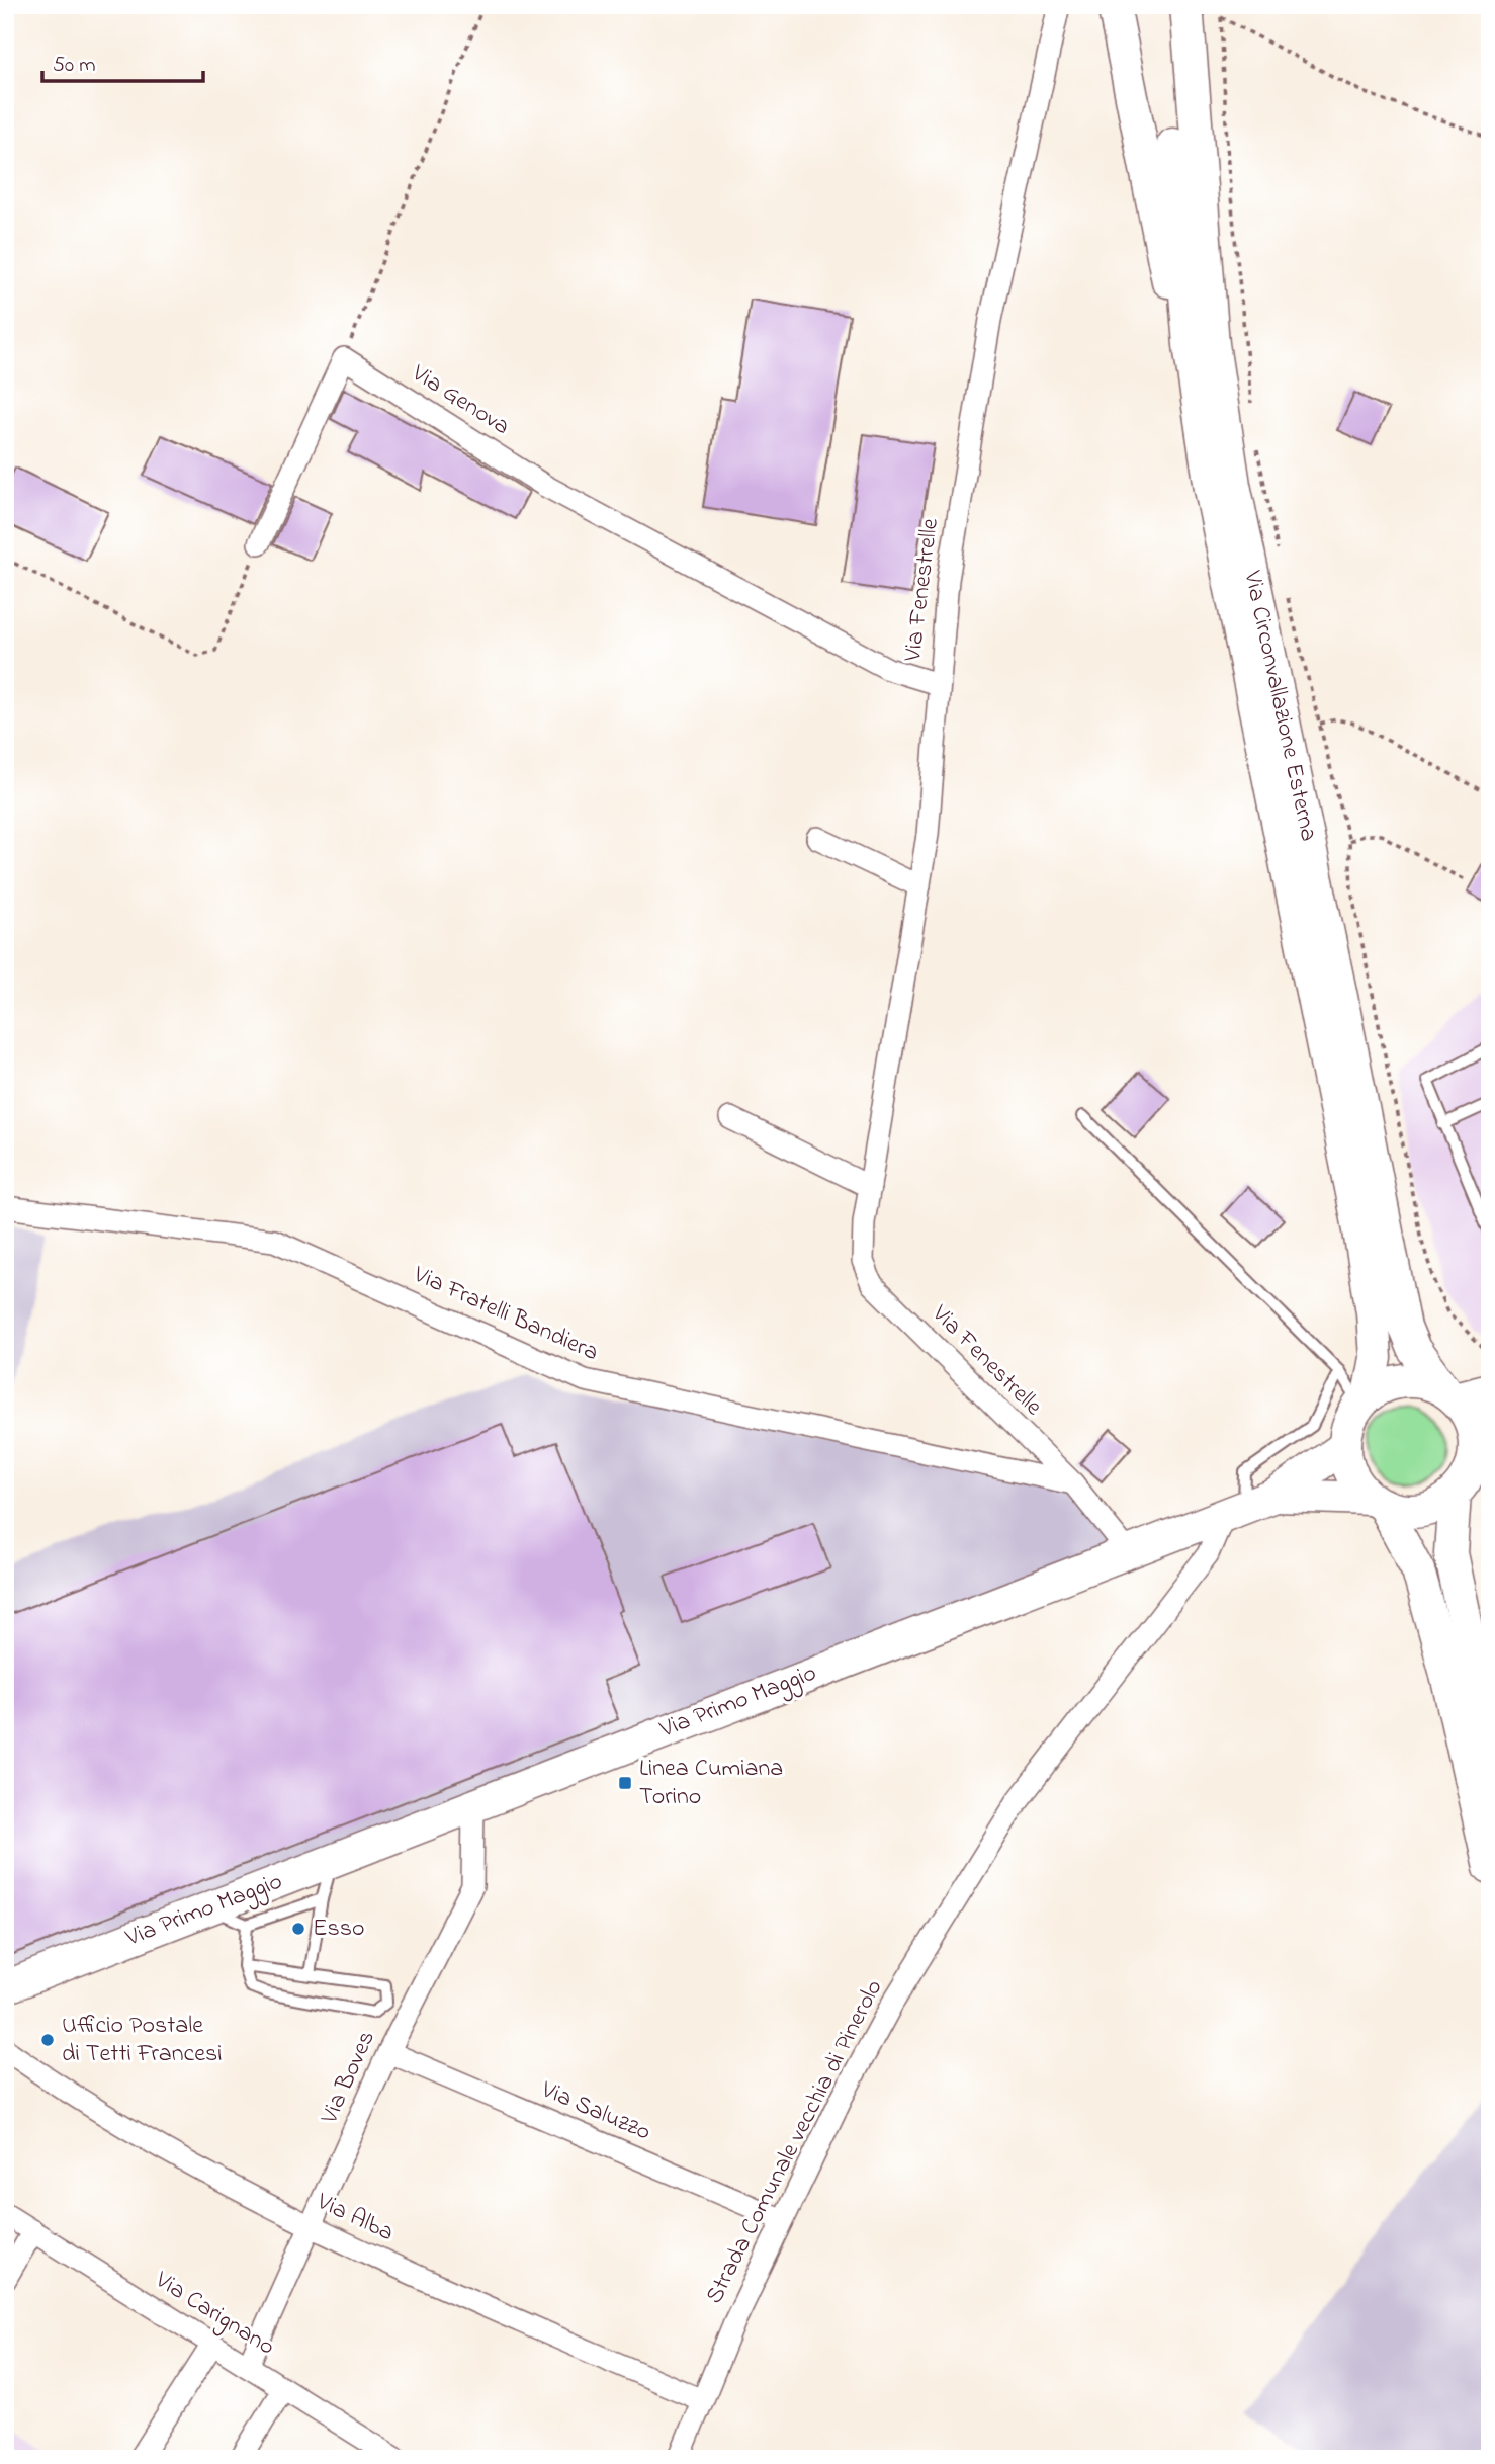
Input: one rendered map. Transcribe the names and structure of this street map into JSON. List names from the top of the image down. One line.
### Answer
{"streets":{"main road":["Via Circonvallazione Esterna","Via Primo Maggio"],"street":["Via Genova","Via Fenestrelle","Via Fratelli Bandiera","Via Boves","Via Saluzzo","Strada Comunale vecchia di Pinerolo","Via Alba","Via Carignano"]},"crossings":[["Via Genova","Via Fenestrelle"],["Via Fenestrelle","Via Fratelli Bandiera"],["Via Fenestrelle","Via Primo Maggio"],["Via Circonvallazione Esterna","Via Primo Maggio"],["Via Primo Maggio","Via Boves"],["Via Primo Maggio","Strada Comunale vecchia di Pinerolo"],["Via Boves","Via Saluzzo"],["Via Boves","Via Alba"],["Via Boves","Via Carignano"],["Via Saluzzo","Strada Comunale vecchia di Pinerolo"],["Strada Comunale vecchia di Pinerolo","Via Alba"]],"places":{"transit":["Linea Cumiana Torino"],"other":["Esso","Ufficio Postale di Tetti Francesi"]},"scale_bar":"50 m"}
